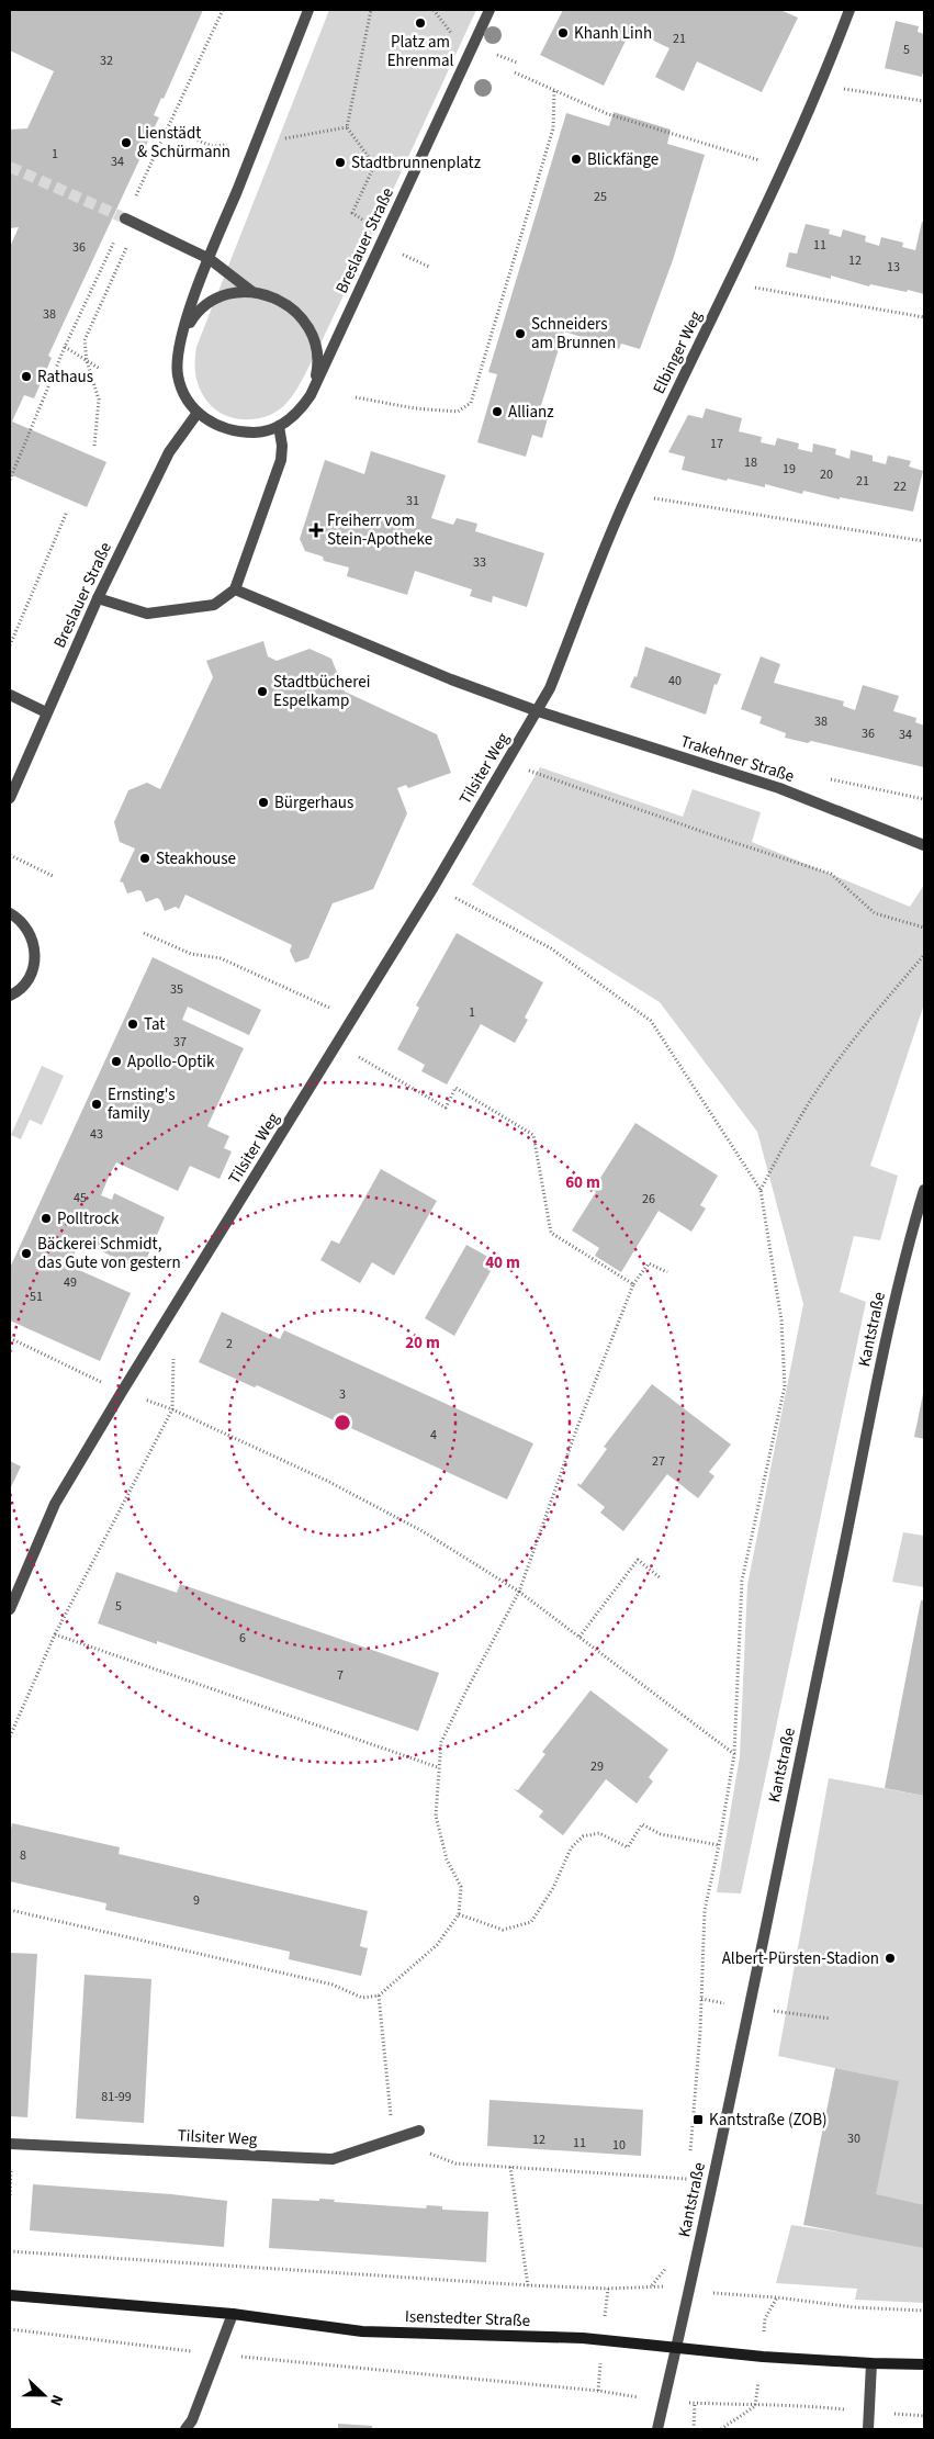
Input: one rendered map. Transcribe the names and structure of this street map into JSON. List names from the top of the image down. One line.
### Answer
{"streets":{"street":["Breslauer Straße","Elbinger Weg","Trakehner Straße","Tilsiter Weg","Kantstraße","Isenstedter Straße"]},"crossings":[["Elbinger Weg","Trakehner Straße"],["Elbinger Weg","Tilsiter Weg"],["Trakehner Straße","Tilsiter Weg"],["Kantstraße","Isenstedter Straße"]],"places":{"other":["Platz am Ehrenmal","Khanh Linh","Lienstädt & Schürmann","Blickfänge","Stadtbrunnenplatz","Schneiders am Brunnen","Rathaus","Allianz","Stadtbücherei Espelkamp","Bürgerhaus","Steakhouse","Tat","Apollo-Optik","Ernsting's family","Polltrock","Bäckerei Schmidt, das Gute von gestern","Albert-Pürsten-Stadion"],"health":["Freiherr vom Stein-Apotheke"],"transit":["Kantstraße (ZOB)"]},"house_numbers":["21","5","32","1","34","25","11","36","12","13","38","17","18","19","20","21","22","31","33","40","38","36","34","35","1","37","43","45","26","49","51","2","3","4","27","5","6","7","29","8","9","81-99","30","12","11","10"],"north":"right","rings":["60 m","40 m","20 m"]}
